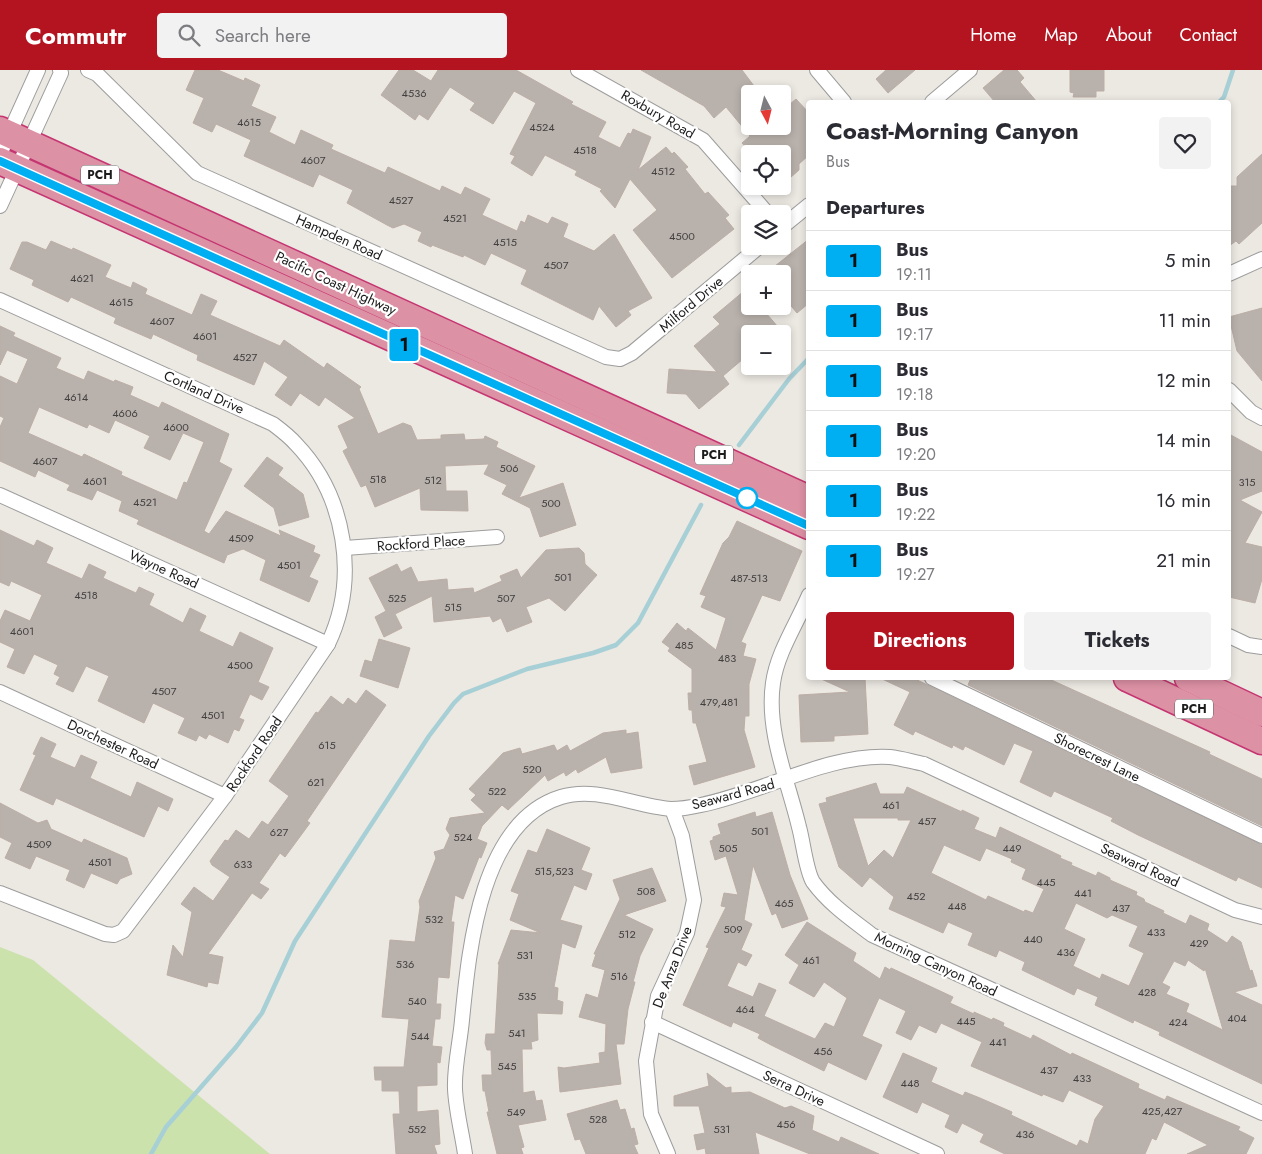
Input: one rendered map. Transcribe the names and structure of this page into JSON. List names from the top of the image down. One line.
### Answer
{"streets":{"highway":["PCH","Pacific Coast Highway"],"street":["Roxbury Road","Hampden Road","Milford Drive","Cortland Drive","Rockford Place","Wayne Road","Dorchester Road","Rockford Road","Shorecrest Lane","Seaward Road","Morning Canyon Road","De Anza Drive","Serra Drive"]},"crossings":[["Hampden Road","Milford Drive"],["Cortland Drive","Rockford Place"],["Cortland Drive","Rockford Road"],["Rockford Place","Rockford Road"],["Wayne Road","Rockford Road"],["Dorchester Road","Rockford Road"],["Seaward Road","Morning Canyon Road"],["Seaward Road","De Anza Drive"],["De Anza Drive","Serra Drive"]],"lines":["bus line 1"],"house_numbers":["4536","4615","4524","4518","4607","4512","4527","4521","4500","4515","4507","4621","4615","4607","4601","4527","4614","4606","4600","4607","506","518","512","4601","315","4521","500","4509","4501","501","487-513","4518","525","507","515","4601","485","483","4500","4507","479,481","4501","615","520","621","522","461","457","501","627","524","4509","505","449","4501","633","515,523","445","508","441","452","465","448","437","532","509","433","512","440","429","436","531","461","536","516","428","535","540","464","404","445","424","541","544","441","456","545","437","433","448","425,427","549","528","456","552","531","436"],"north":"bottom","page":{"header":"Commutr","search":"Search here","nav":["Home","Map","About","Contact"],"on_map":"1","map_buttons":["+","−"],"heading":[["Coast-Morning Canyon","Bus"],"Departures"],"list":[{"mark":"1","name":"Bus","note":"19:11","value":"5 min"},{"mark":"1","name":"Bus","note":"19:17","value":"11 min"},{"mark":"1","name":"Bus","note":"19:18","value":"12 min"},{"mark":"1","name":"Bus","note":"19:20","value":"14 min"},{"mark":"1","name":"Bus","note":"19:22","value":"16 min"},{"mark":"1","name":"Bus","note":"19:27","value":"21 min"}],"buttons":["Directions","Tickets"]}}
